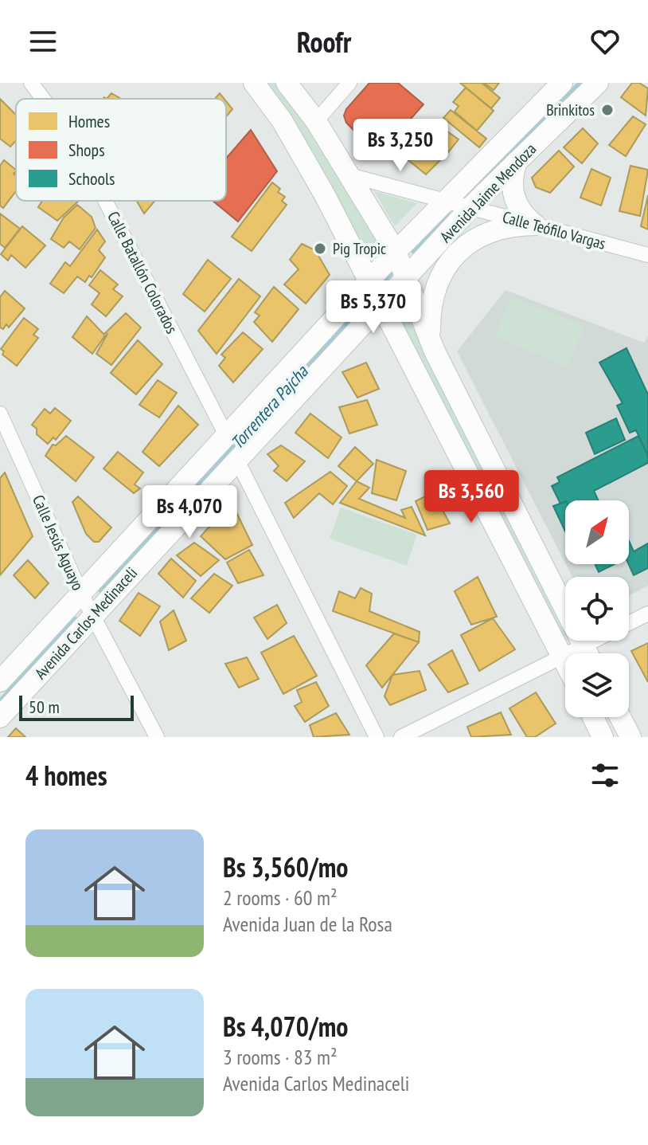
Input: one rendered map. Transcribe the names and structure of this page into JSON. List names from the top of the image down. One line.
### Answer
{"streets":{"main road":["Avenida Jaime Mendoza","Avenida Carlos Medinaceli"],"street":["Calle Teófilo Vargas","Calle Batallón Colorados","Calle Jesús Aguayo"]},"crossings":[["Avenida Jaime Mendoza","Calle Teófilo Vargas"],["Avenida Jaime Mendoza","Avenida Carlos Medinaceli"],["Calle Batallón Colorados","Avenida Carlos Medinaceli"],["Calle Jesús Aguayo","Avenida Carlos Medinaceli"]],"water":["Torrentera Pajcha"],"places":["Brinkitos","Pig Tropic"],"legend":["Homes","Shops","Schools"],"scale_bar":"50 m","north":"top right","page":{"header":"Roofr","price":["Bs 3,250","Bs 5,370","Bs 3,560","Bs 4,070"],"scale":"50 m","heading":"4 homes","list":[{"name":"Bs 3,560/mo","note":"2 rooms · 60 m² · Avenida Juan de la Rosa"},{"name":"Bs 4,070/mo","note":"3 rooms · 83 m² · Avenida Carlos Medinaceli"}]}}
